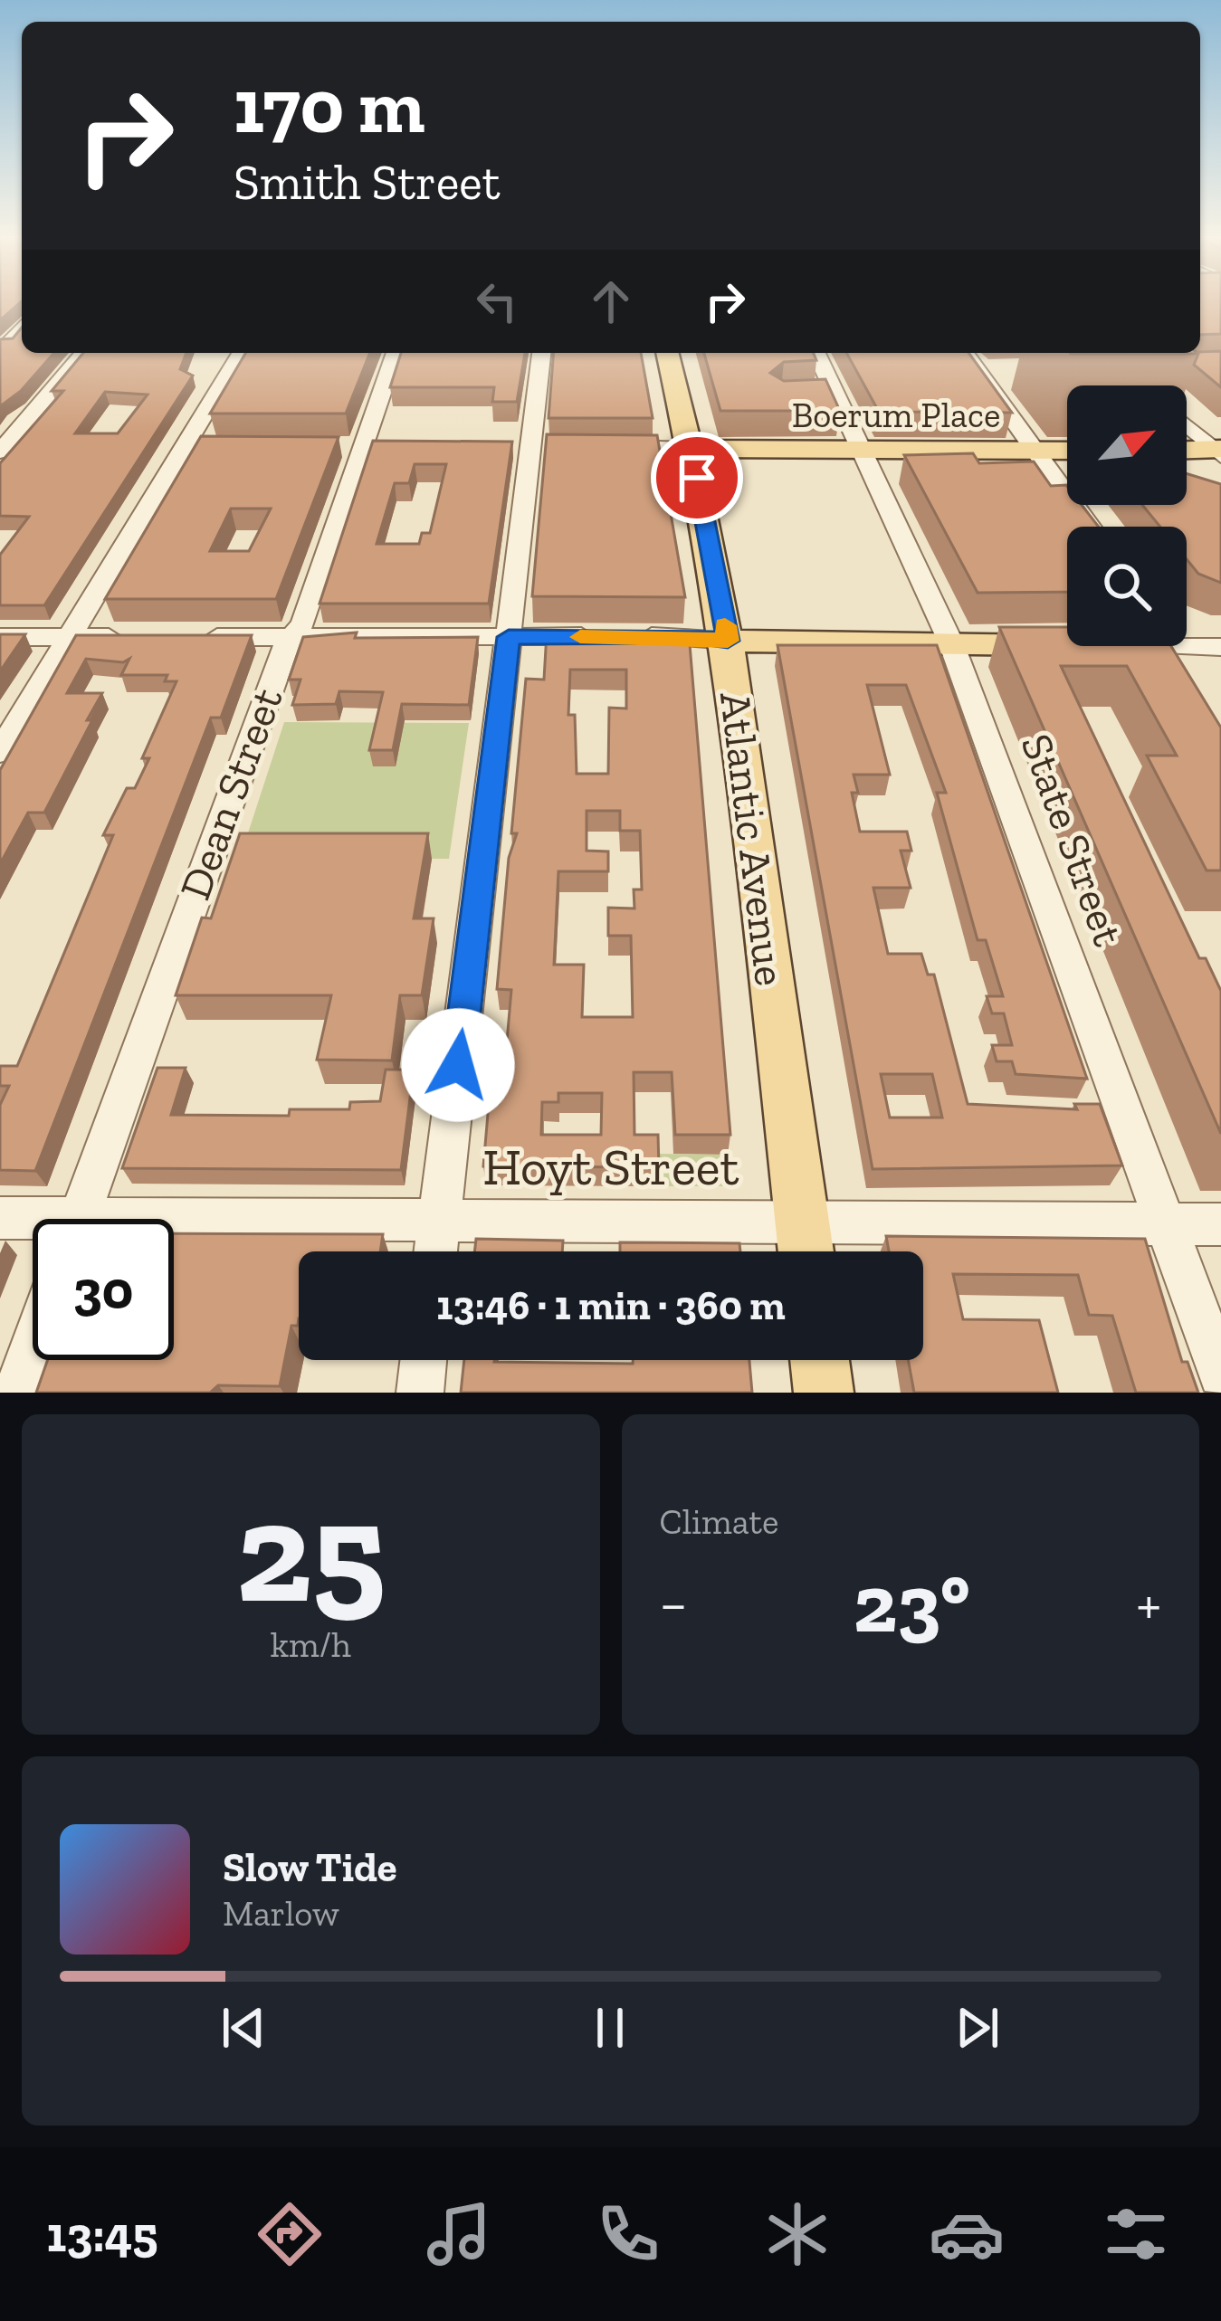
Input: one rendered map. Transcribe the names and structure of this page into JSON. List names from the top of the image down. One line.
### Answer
{"streets":{"main road":["Boerum Place","Atlantic Avenue"],"street":["Dean Street","State Street","Hoyt Street"]},"crossings":[["Boerum Place","Atlantic Avenue"],["Boerum Place","State Street"],["Atlantic Avenue","Hoyt Street"],["State Street","Hoyt Street"]],"north":"top right","page":{"turn":["170 m","Smith Street"],"limit":"30","trip":"13:46 · 1 min · 360 m","tile":[["25","km/h"],"Climate"],"heat":["−","23°","+"],"song":["Slow Tide","Marlow"],"tabs":"13:45"}}
